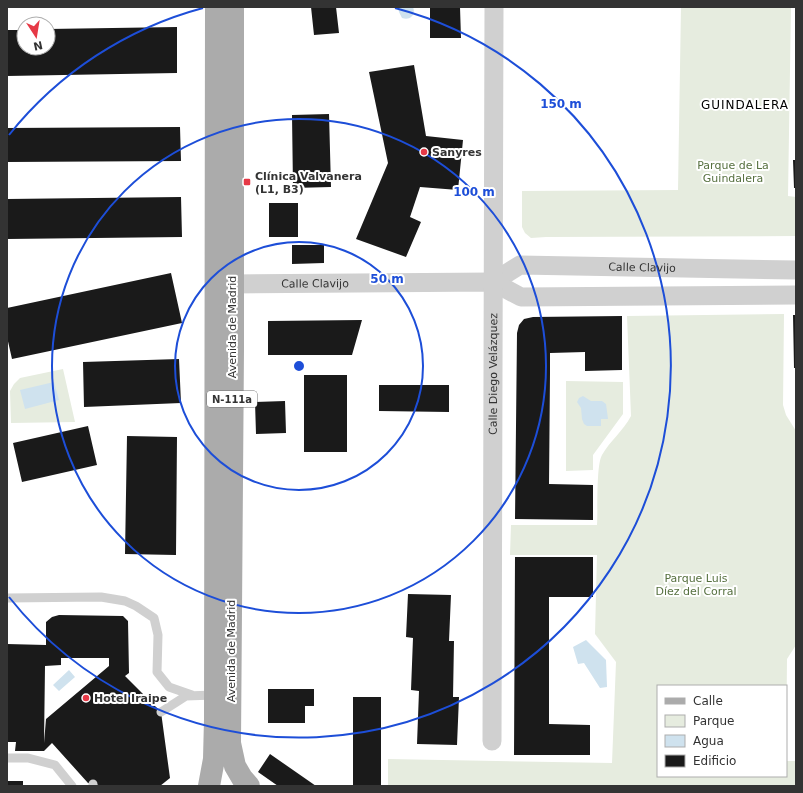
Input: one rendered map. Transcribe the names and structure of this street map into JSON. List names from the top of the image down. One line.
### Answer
{"streets":{"main road":["Avenida de Madrid","N-111a"],"street":["Calle Clavijo","Calle Diego Velázquez"]},"crossings":[["Calle Clavijo","Avenida de Madrid"],["Calle Clavijo","Calle Diego Velázquez"]],"districts":["GUINDALERA"],"parks":["Parque de La Guindalera","Parque Luis Díez del Corral"],"places":{"other":["Sanyres","Hotel Iraipe"],"transit":["Clínica Valvanera (L1, B3)"]},"legend":["Calle","Parque","Agua","Edificio"],"north":"bottom","rings":["150 m","100 m","50 m"]}
